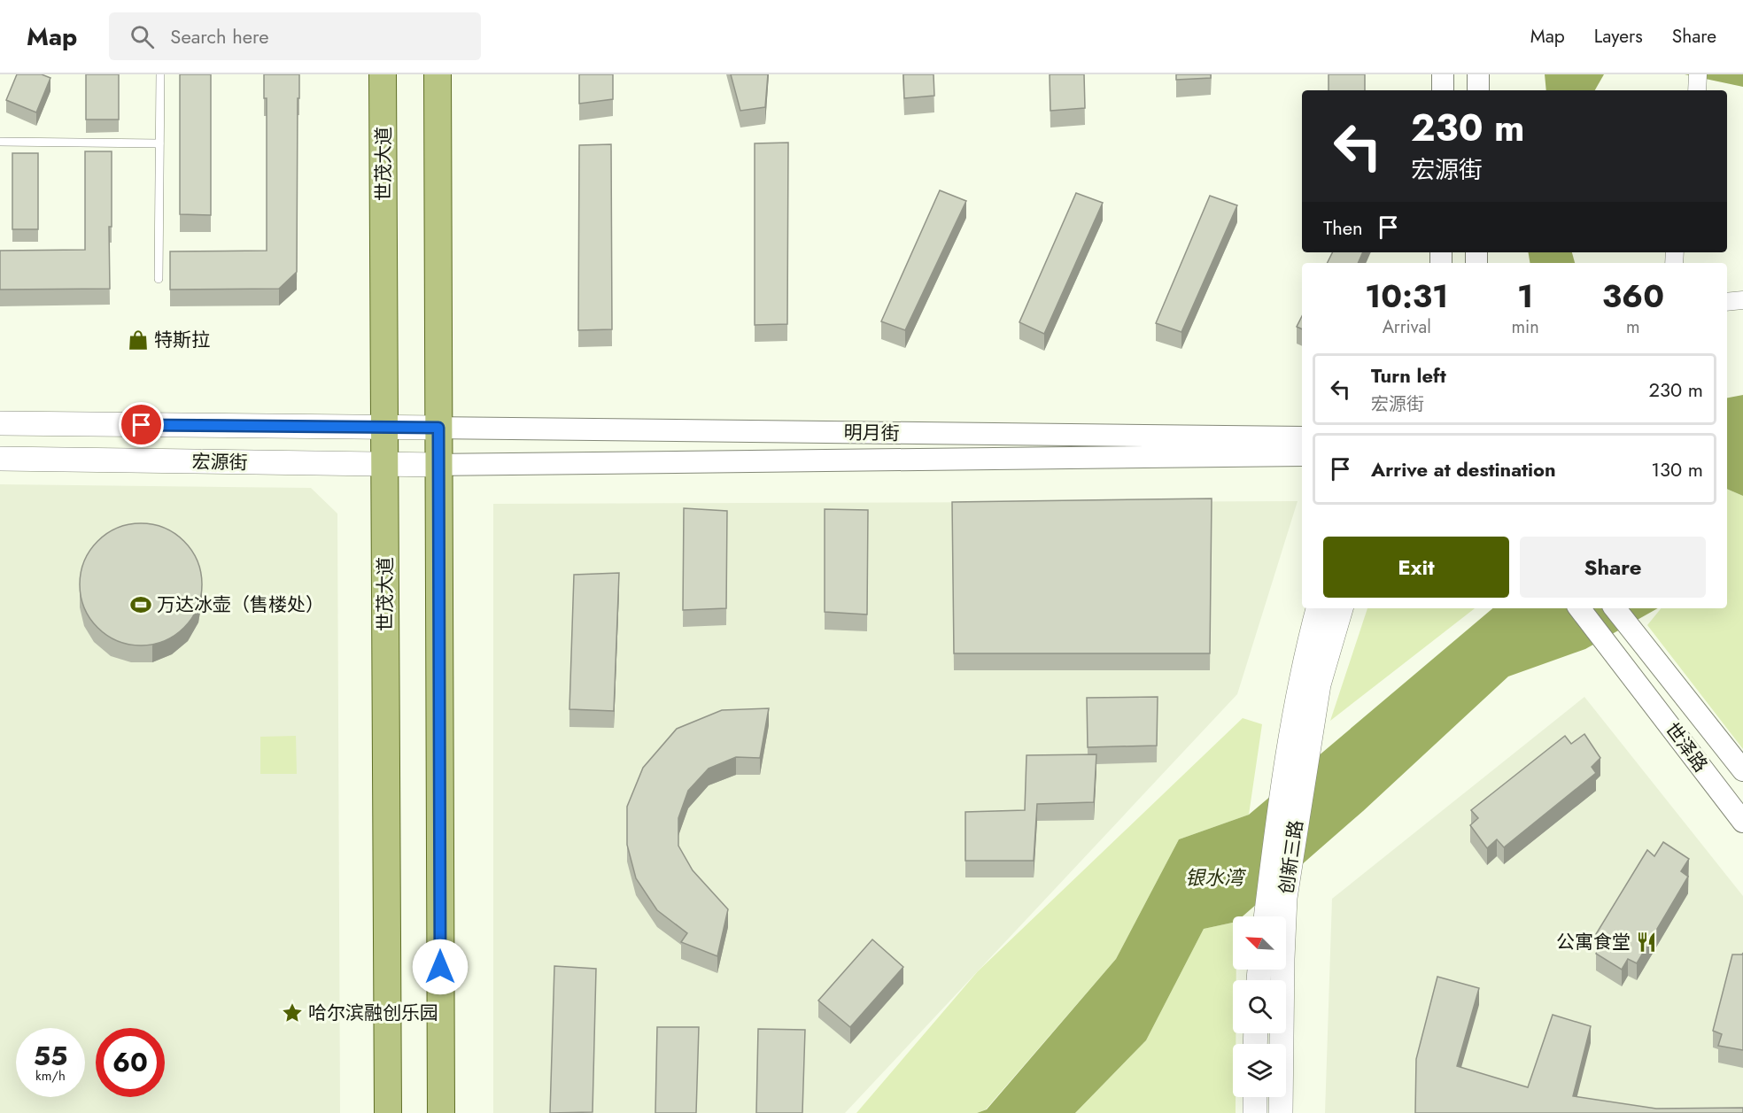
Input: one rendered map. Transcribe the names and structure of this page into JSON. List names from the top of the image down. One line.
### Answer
{"streets":{"main road":["世茂大道","宏源街","创新三路"],"street":["明月街","世泽路"]},"crossings":[["世茂大道","宏源街"],["明月街","宏源街"]],"water":["银水湾"],"places":{"shop":["特斯拉"],"sports":["万达冰壶（售楼处）"],"restaurant":["公寓食堂"],"place":["哈尔滨融创乐园"]},"north":"top left","page":{"header":"Map","search":"Search here","nav":["Map","Layers","Share"],"turn":["230 m","宏源街"],"then":"Then","eta":["10:31","Arrival","1","min","360","m"],"list":[{"name":"Turn left","note":"宏源街","value":"230 m"},{"name":"Arrive at destination","value":"130 m"}],"buttons":["Exit","Share"],"speed":"55 km/h","limit":"60"}}
